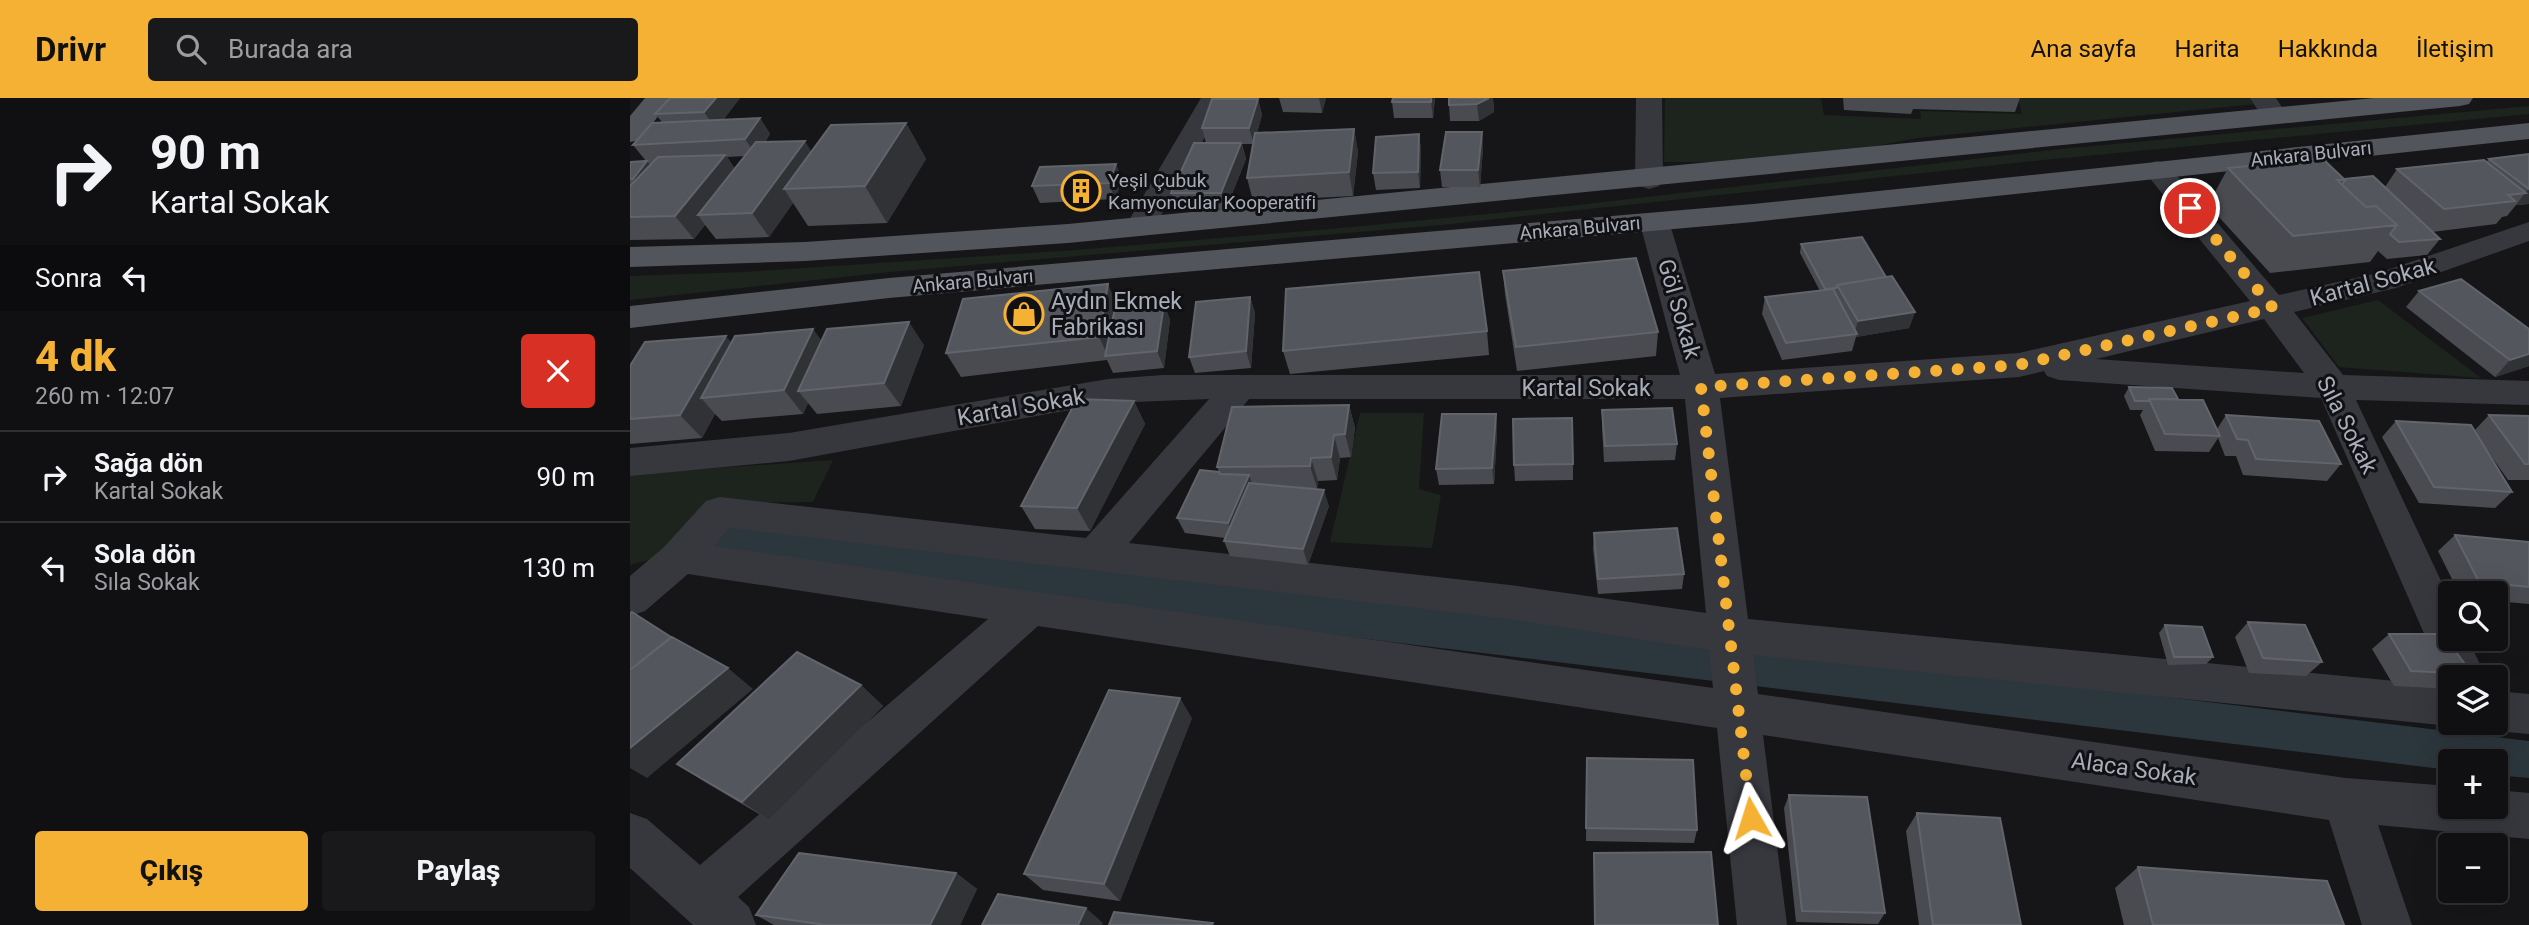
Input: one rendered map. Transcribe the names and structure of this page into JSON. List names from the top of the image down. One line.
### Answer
{"streets":{"main road":["Ankara Bulvarı"],"street":["Kartal Sokak","Göl Sokak","Sıla Sokak","Alaca Sokak"]},"crossings":[["Ankara Bulvarı","Sıla Sokak"],["Kartal Sokak","Göl Sokak"],["Kartal Sokak","Sıla Sokak"],["Göl Sokak","Alaca Sokak"]],"places":{"building":["Yeşil Çubuk Kamyoncular Kooperatifi"],"shop":["Aydın Ekmek Fabrikası"]},"page":{"header":"Drivr","search":"Burada ara","nav":["Ana sayfa","Harita","Hakkında","İletişim"],"turn":["90 m","Kartal Sokak"],"then":"Sonra","heading":["4 dk","260 m · 12:07"],"list":[{"name":"Sağa dön","note":"Kartal Sokak","value":"90 m"},{"name":"Sola dön","note":"Sıla Sokak","value":"130 m"}],"map_buttons":["+","−"],"buttons":["Çıkış","Paylaş"]}}
